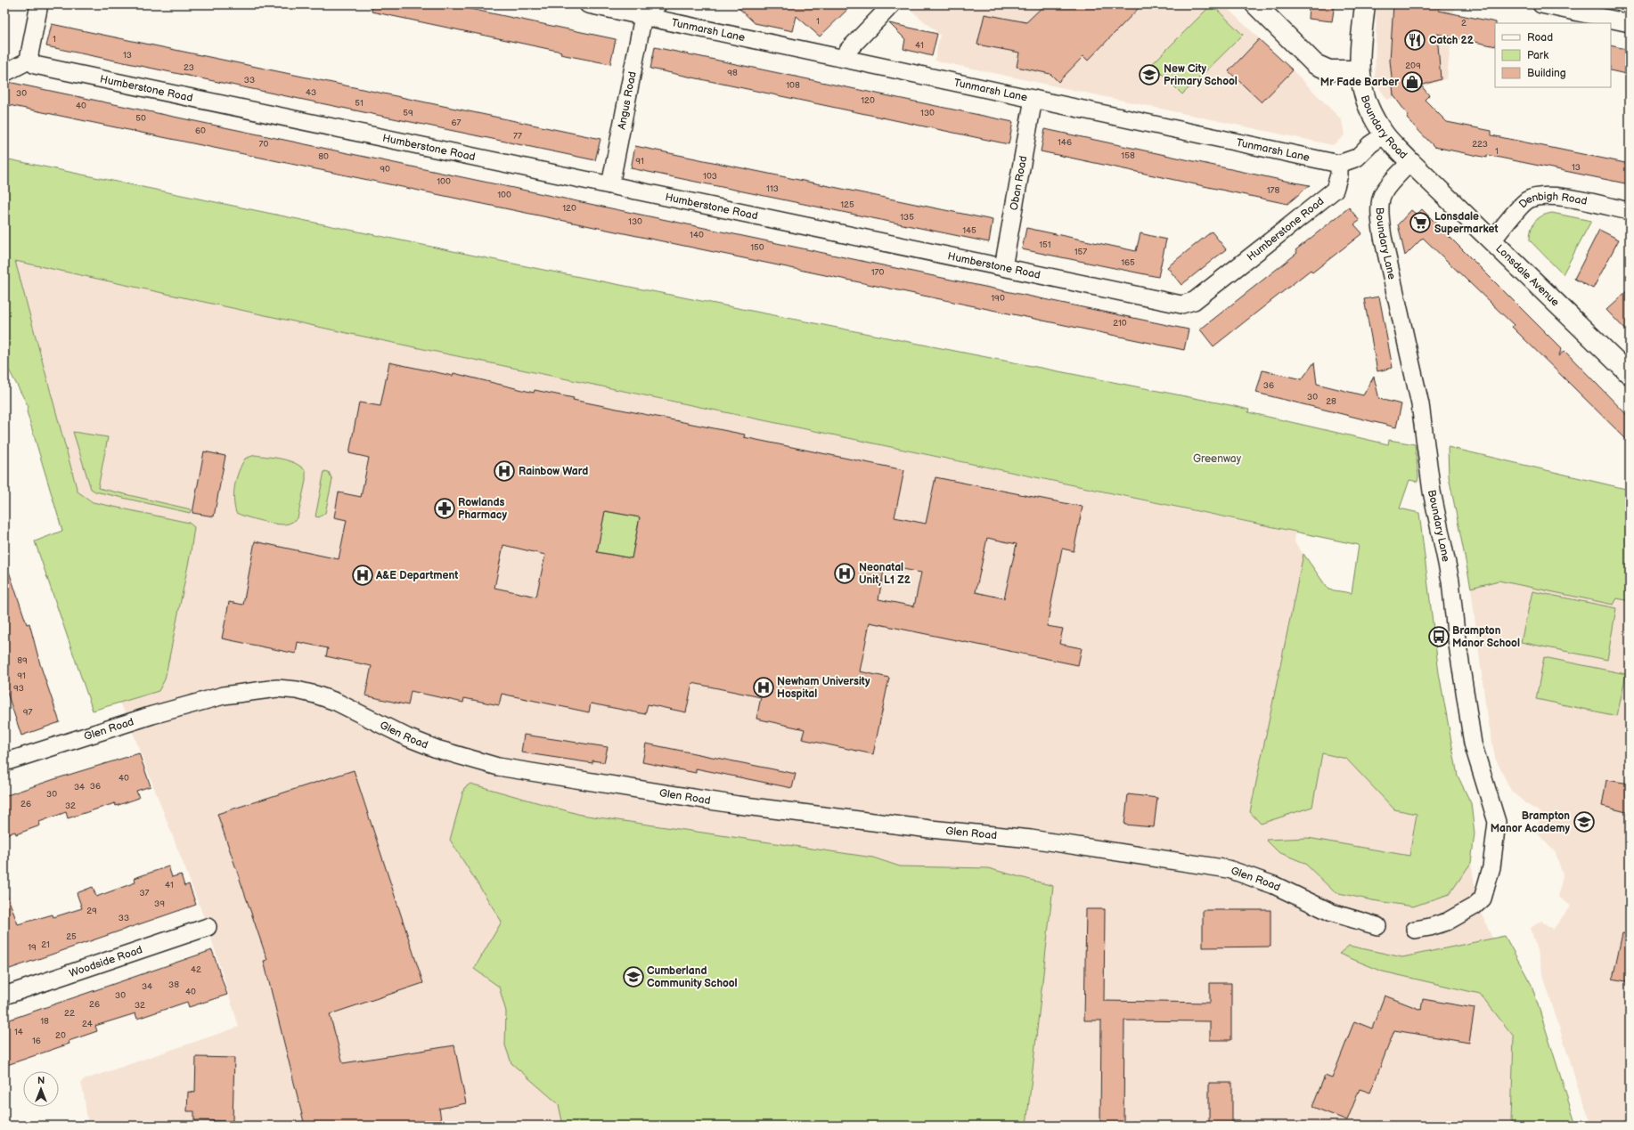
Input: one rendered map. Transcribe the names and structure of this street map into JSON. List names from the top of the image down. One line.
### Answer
{"streets":{"street":["Tunmarsh Lane","Humberstone Road","Angus Road","Boundary Road","Oban Road","Denbigh Road","Boundary Lane","Lonsdale Avenue","Glen Road","Woodside Road"]},"crossings":[["Tunmarsh Lane","Humberstone Road"],["Tunmarsh Lane","Angus Road"],["Tunmarsh Lane","Oban Road"],["Humberstone Road","Angus Road"],["Humberstone Road","Oban Road"],["Boundary Road","Boundary Lane"],["Boundary Road","Lonsdale Avenue"],["Denbigh Road","Lonsdale Avenue"],["Boundary Lane","Lonsdale Avenue"]],"parks":["Greenway"],"places":{"restaurant":["Catch 22"],"school or university":["New City Primary School","Brampton Manor Academy","Cumberland Community School"],"shop":["Mr Fade Barber"],"supermarket":["Lonsdale Supermarket"],"hospital":["Rainbow Ward","Neonatal Unit, L1 Z2","A&E Department","Newham University Hospital"],"pharmacy":["Rowlands Pharmacy"],"bus stop":["Brampton Manor School"]},"house_numbers":["1","2","1","41","13","209","23","98","33","108","43","30","120","51","40","59","130","50","67","60","77","146","70","223","1","158","80","91","13","90","103","100","113","178","100","125","120","135","130","145","140","151","150","157","165","170","190","210","36","30","28","89","91","93","97","40","36","34","30","26","32","41","37","39","29","33","25","21","19","42","38","34","40","30","26","32","22","18","24","14","20","16"],"legend":["Road","Park","Building"],"north":"top"}
